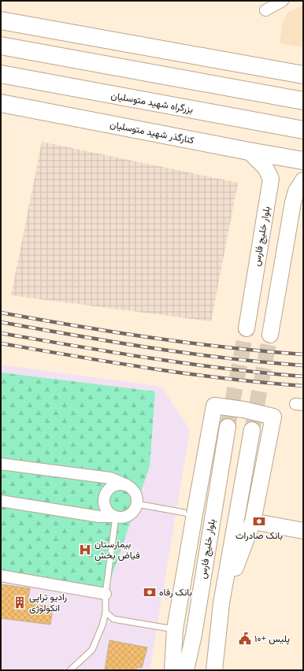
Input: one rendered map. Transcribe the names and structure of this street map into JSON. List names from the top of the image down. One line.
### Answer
{"streets":{"main road":["بزرگراه شهید متوسلیان","کنارگذر شهید متوسلیان","بلوار خلیج فارس"]},"crossings":[["کنارگذر شهید متوسلیان","بلوار خلیج فارس"]],"places":{"bank":["بانک صادرات","بانک رفاه"],"hospital":["بیمارستان فیاض بخش"],"building":["رادیو تراپی انکولوژی"],"public building":["پلیس +۱۰"]}}
